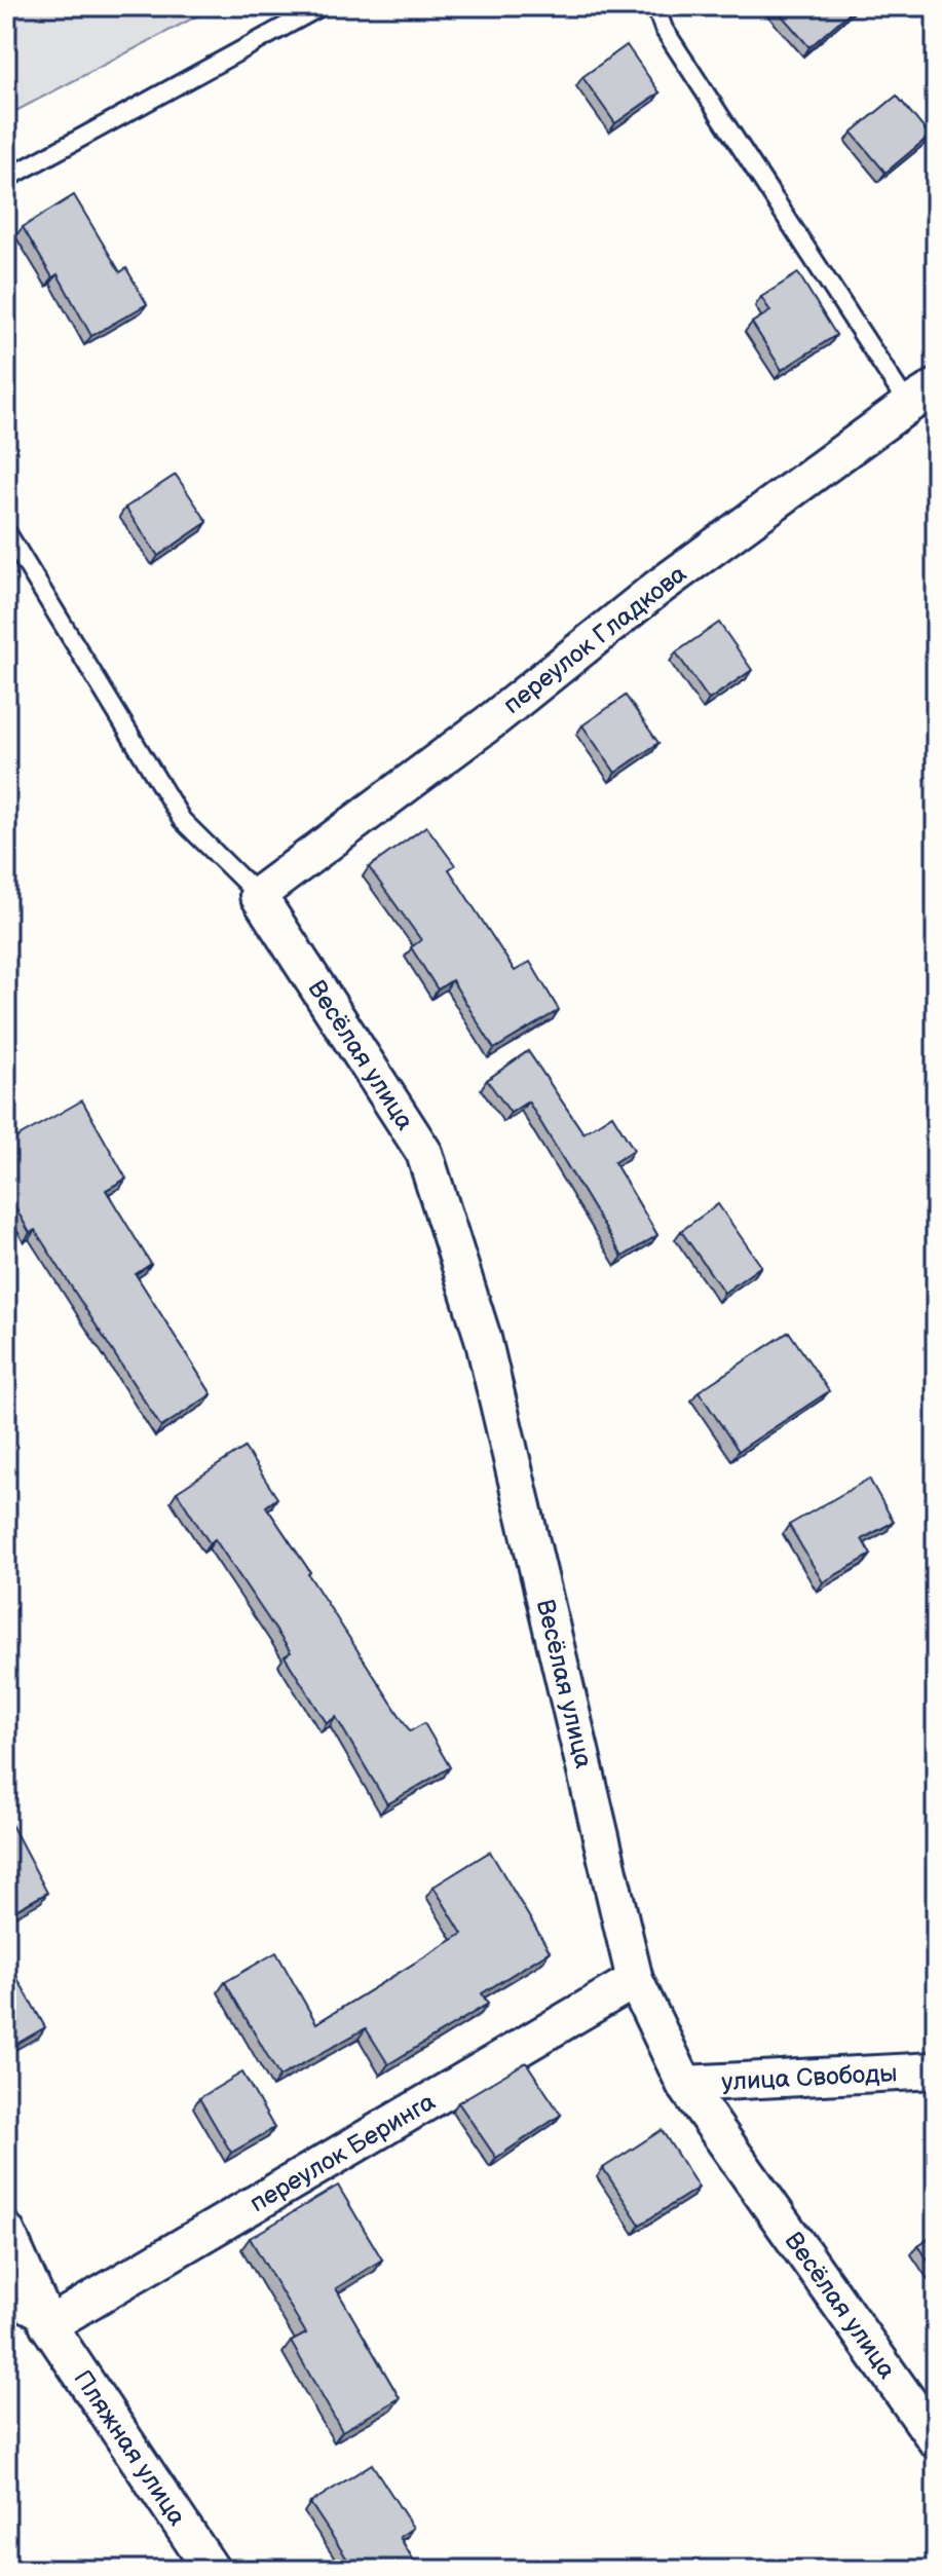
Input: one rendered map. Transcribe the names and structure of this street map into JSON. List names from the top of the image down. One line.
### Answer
{"streets":{"street":["переулок Гладкова","Весёлая улица","улица Свободы","переулок Беринга","Пляжная улица"]},"crossings":[["переулок Гладкова","Весёлая улица"],["Весёлая улица","улица Свободы"],["Весёлая улица","переулок Беринга"],["переулок Беринга","Пляжная улица"]]}
